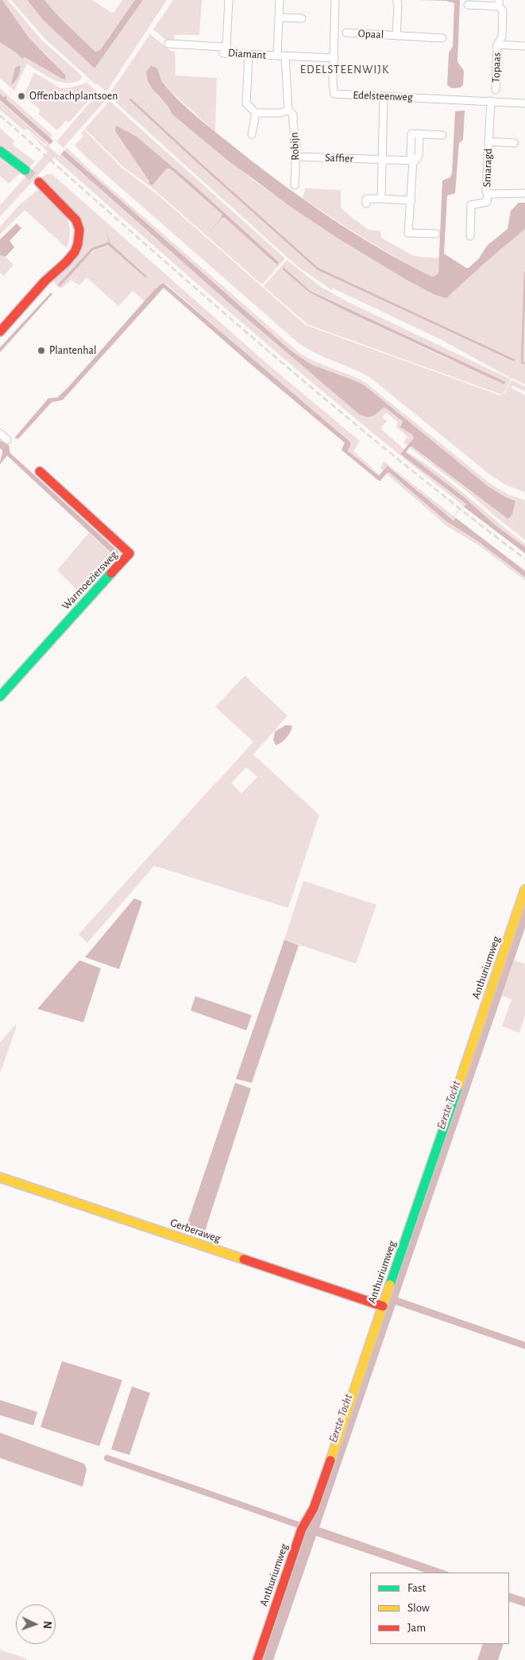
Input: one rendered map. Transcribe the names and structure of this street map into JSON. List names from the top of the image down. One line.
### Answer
{"streets":{"street":["Opaal","Diamant","Topaas","Edelsteenweg","Robijn","Saffier","Smaragd","Warmoeziersweg","Anthuriumweg","Gerberaweg"]},"crossings":[["Diamant","Edelsteenweg"],["Diamant","Robijn"],["Edelsteenweg","Smaragd"],["Robijn","Saffier"],["Anthuriumweg","Gerberaweg"]],"districts":["EDELSTEENWIJK"],"water":["Eerste Tocht"],"places":["Offenbachplantsoen","Plantenhal"],"legend":["Fast","Slow","Jam"],"north":"right"}
